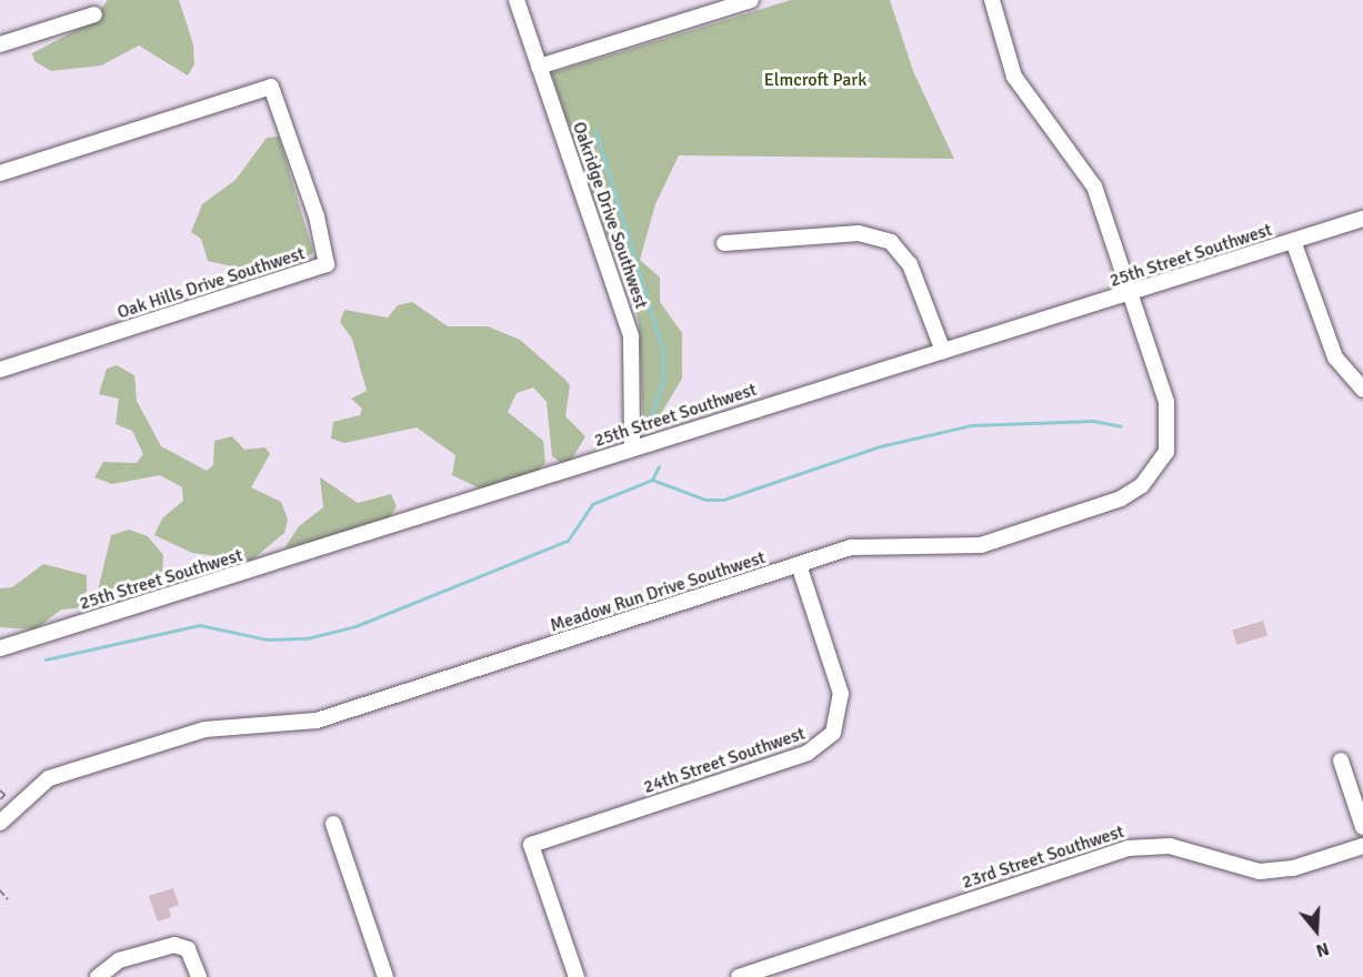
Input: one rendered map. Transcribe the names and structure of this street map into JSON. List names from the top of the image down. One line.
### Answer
{"streets":{"street":["Oakridge Drive Southwest","25th Street Southwest","Oak Hills Drive Southwest","Meadow Run Drive Southwest","24th Street Southwest","23rd Street Southwest"]},"crossings":[["Oakridge Drive Southwest","25th Street Southwest"],["25th Street Southwest","Meadow Run Drive Southwest"],["Meadow Run Drive Southwest","24th Street Southwest"]],"parks":["Elmcroft Park"],"north":"bottom"}
